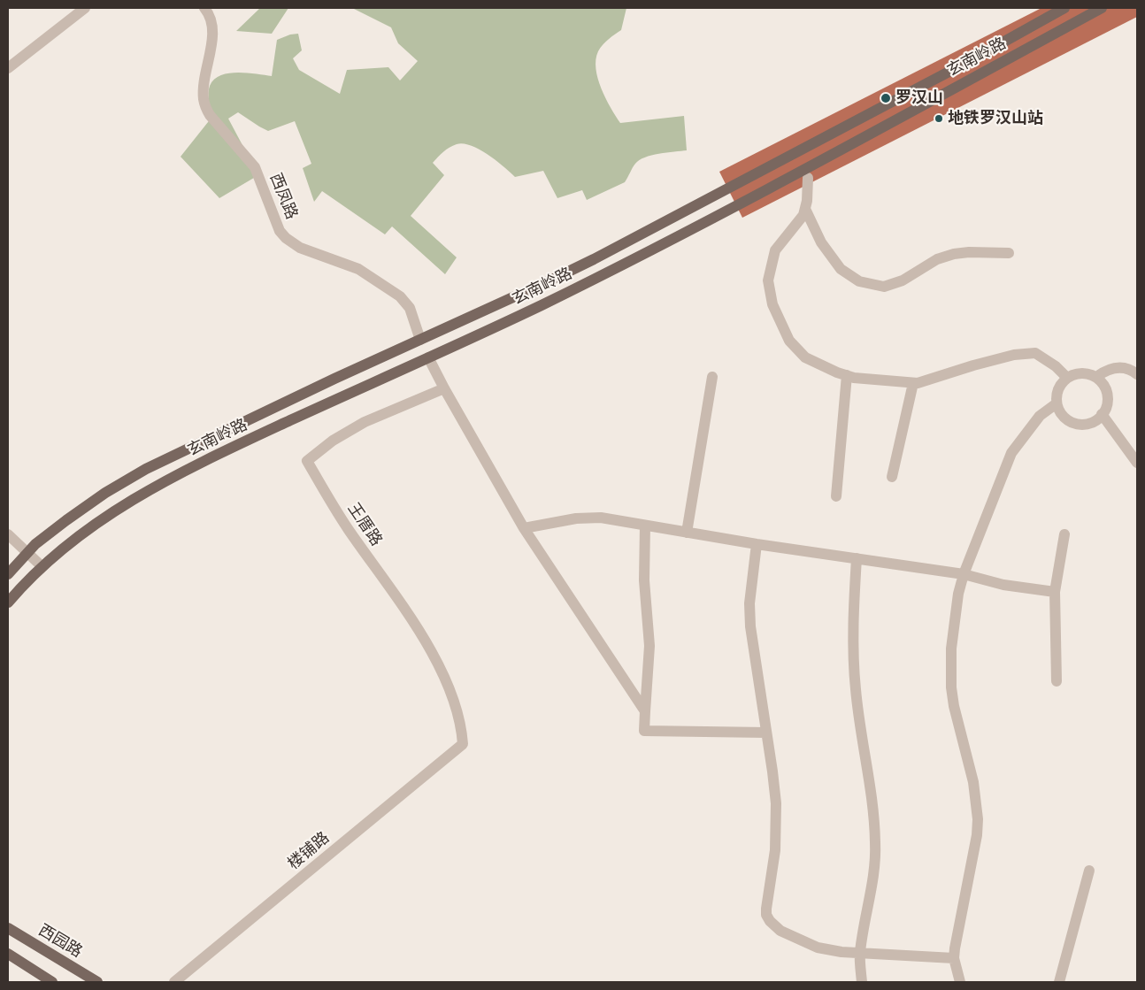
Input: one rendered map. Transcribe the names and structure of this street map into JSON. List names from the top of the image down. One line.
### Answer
{"streets":{"main road":["玄南岭路","西园路"],"street":["西凤路","王厝路","楼铺路"]},"crossings":[["玄南岭路","西凤路"],["王厝路","楼铺路"]],"places":["罗汉山","地铁罗汉山站"]}
